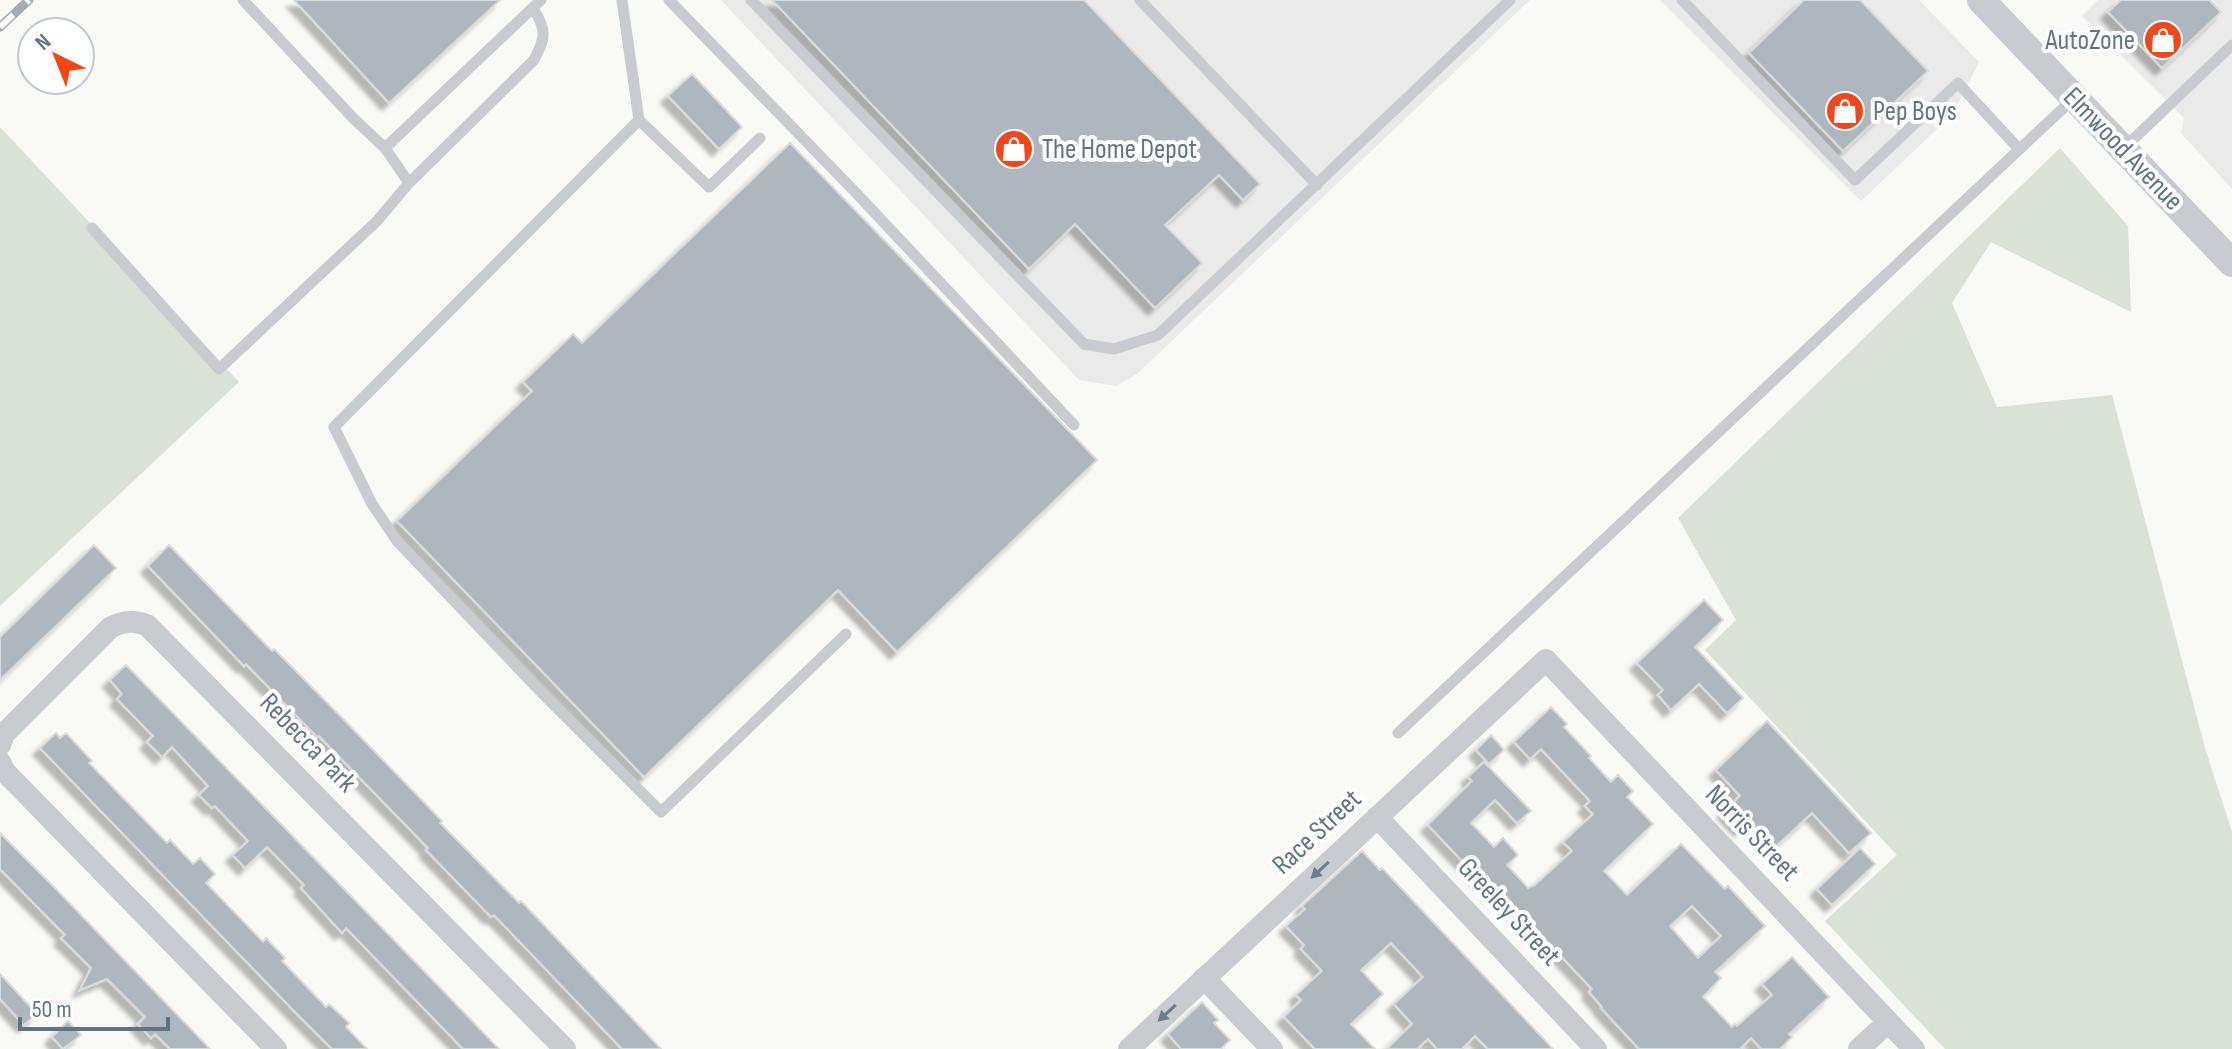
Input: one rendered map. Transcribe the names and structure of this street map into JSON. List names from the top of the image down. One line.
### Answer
{"streets":{"street":["Elmwood Avenue","Rebecca Park","Race Street","Norris Street","Greeley Street"]},"crossings":[["Race Street","Norris Street"],["Race Street","Greeley Street"]],"one_way":["Race Street"],"places":{"shop":["AutoZone","Pep Boys","The Home Depot"]},"scale_bar":"50 m","north":"top left"}
